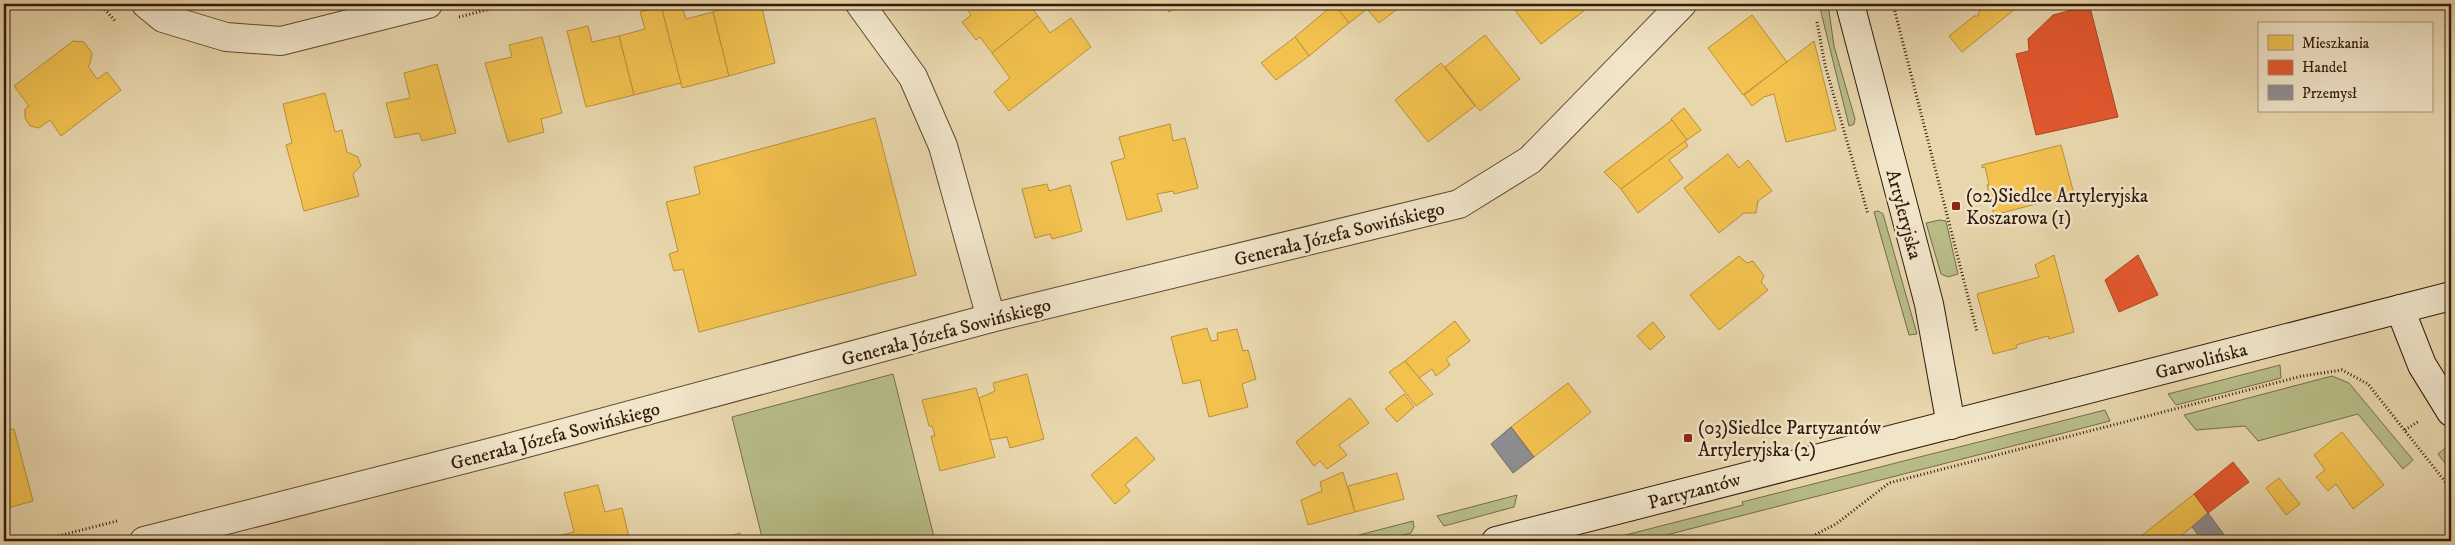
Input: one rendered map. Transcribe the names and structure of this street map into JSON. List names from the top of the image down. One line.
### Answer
{"streets":{"street":["Artyleryjska","Generała Józefa Sowińskiego","Garwolińska","Partyzantów"]},"crossings":[["Artyleryjska","Garwolińska"],["Artyleryjska","Partyzantów"],["Garwolińska","Partyzantów"]],"places":{"transit":["(02)Siedlce Artyleryjska Koszarowa (1)","(03)Siedlce Partyzantów Artyleryjska (2)"]},"legend":["Mieszkania","Handel","Przemysł"]}
